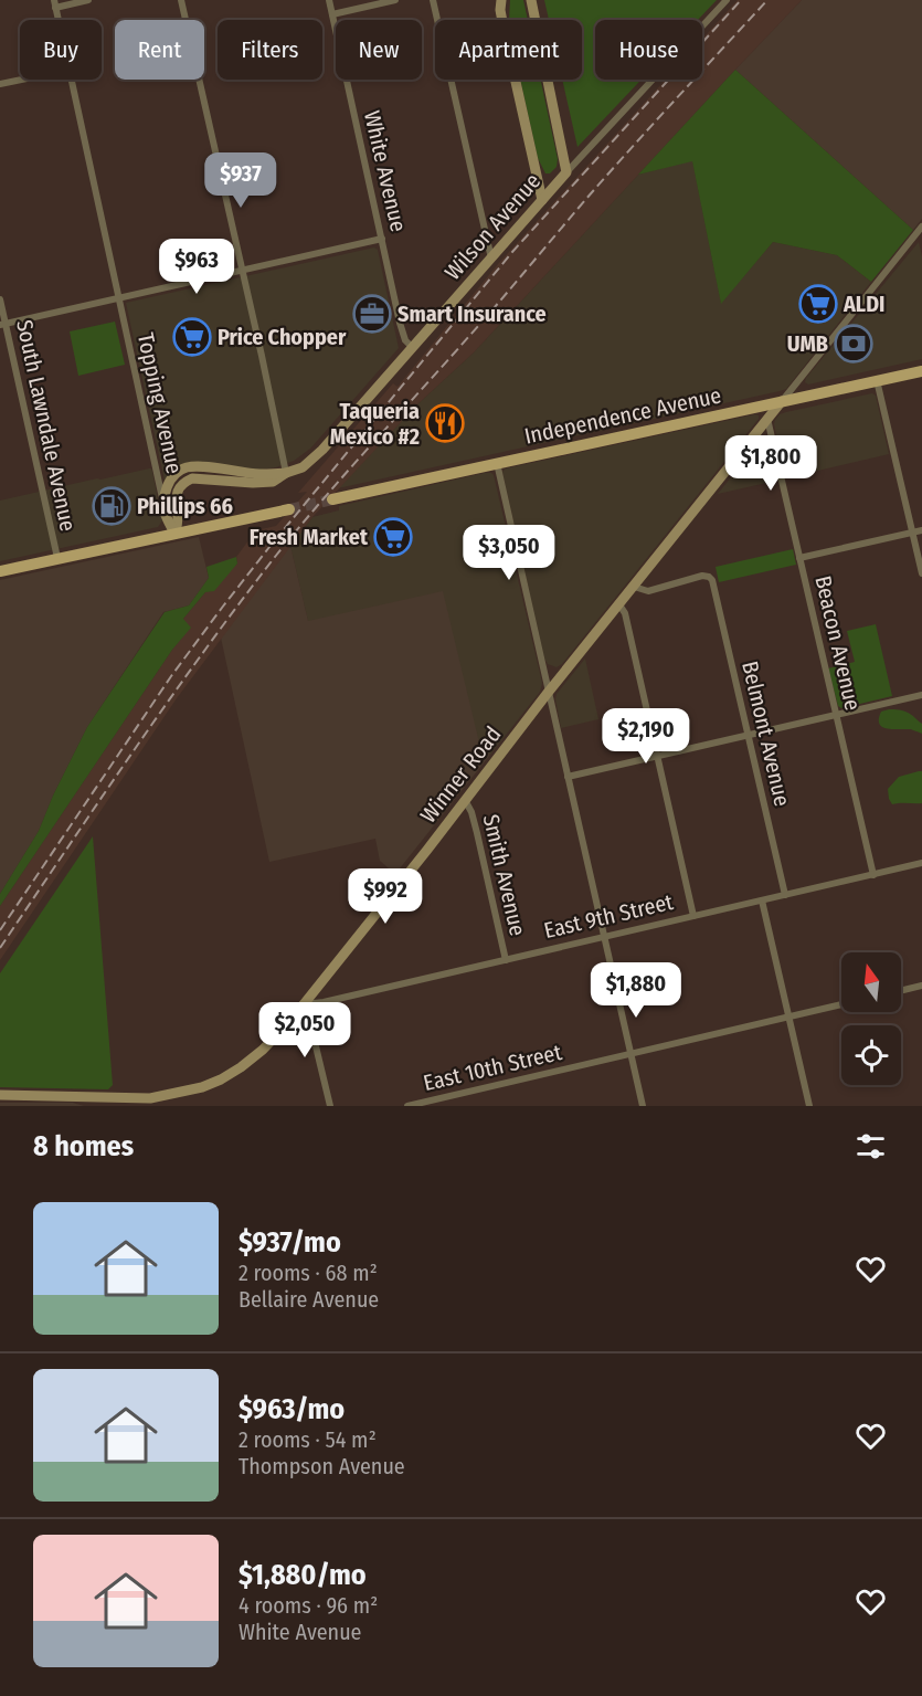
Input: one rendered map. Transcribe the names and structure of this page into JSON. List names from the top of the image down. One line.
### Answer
{"streets":{"main road":["Wilson Avenue","Independence Avenue","Winner Road"],"street":["White Avenue","Topping Avenue","South Lawndale Avenue","Beacon Avenue","Belmont Avenue","Smith Avenue","East 9th Street","East 10th Street"]},"crossings":[["White Avenue","Wilson Avenue"],["Wilson Avenue","Topping Avenue"],["Independence Avenue","Winner Road"],["Beacon Avenue","Winner Road"],["Beacon Avenue","East 9th Street"],["Belmont Avenue","Winner Road"],["Belmont Avenue","East 9th Street"],["Winner Road","Smith Avenue"],["Winner Road","East 9th Street"],["Smith Avenue","East 9th Street"]],"places":{"supermarket":["ALDI","Price Chopper","Fresh Market"],"office":["Smart Insurance"],"bank":["UMB"],"restaurant":["Taqueria Mexico #2"],"fuel station":["Phillips 66"]},"north":"top","page":{"chip":["Buy","Rent","Filters","New","Apartment","House"],"price":["$937","$963","$1,800","$3,050","$2,190","$992","$1,880","$2,050"],"heading":"8 homes","list":[{"name":"$937/mo","note":"2 rooms · 68 m² · Bellaire Avenue"},{"name":"$963/mo","note":"2 rooms · 54 m² · Thompson Avenue"},{"name":"$1,880/mo","note":"4 rooms · 96 m² · White Avenue"}]}}
